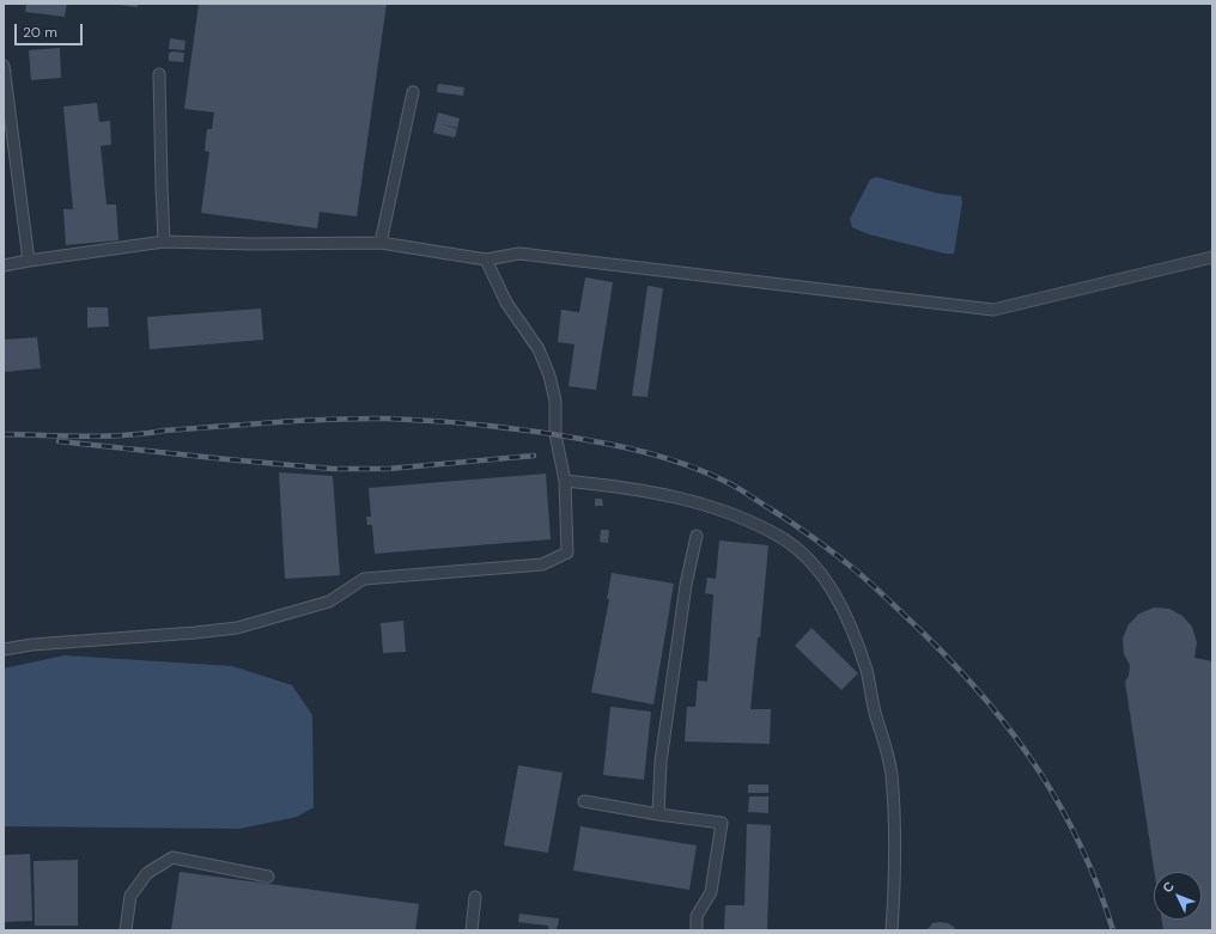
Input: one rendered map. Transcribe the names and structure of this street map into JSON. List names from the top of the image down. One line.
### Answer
{"scale_bar":"20 m","north":"top left"}
